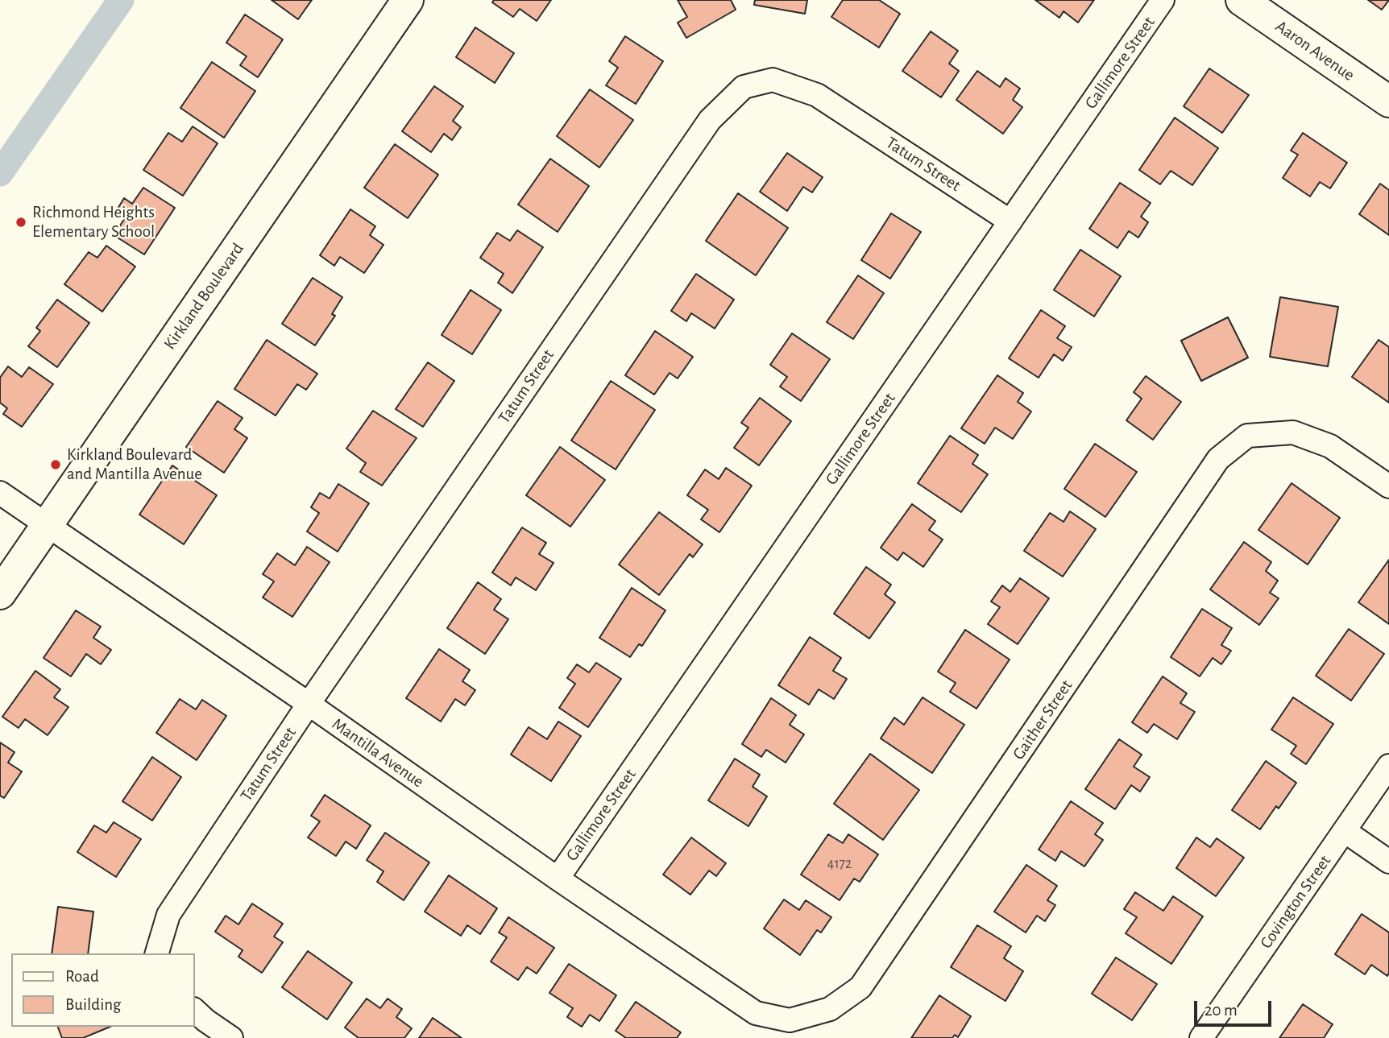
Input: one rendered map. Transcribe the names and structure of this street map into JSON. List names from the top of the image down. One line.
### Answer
{"streets":{"street":["Aaron Avenue","Gallimore Street","Tatum Street","Kirkland Boulevard","Gaither Street","Mantilla Avenue","Covington Street"]},"crossings":[["Gallimore Street","Tatum Street"],["Gallimore Street","Mantilla Avenue"],["Tatum Street","Mantilla Avenue"],["Kirkland Boulevard","Mantilla Avenue"],["Gaither Street","Mantilla Avenue"]],"places":["Richmond Heights Elementary School","Kirkland Boulevard and Mantilla Avenue"],"house_numbers":["4172"],"legend":["Road","Building"],"scale_bar":"20 m"}
